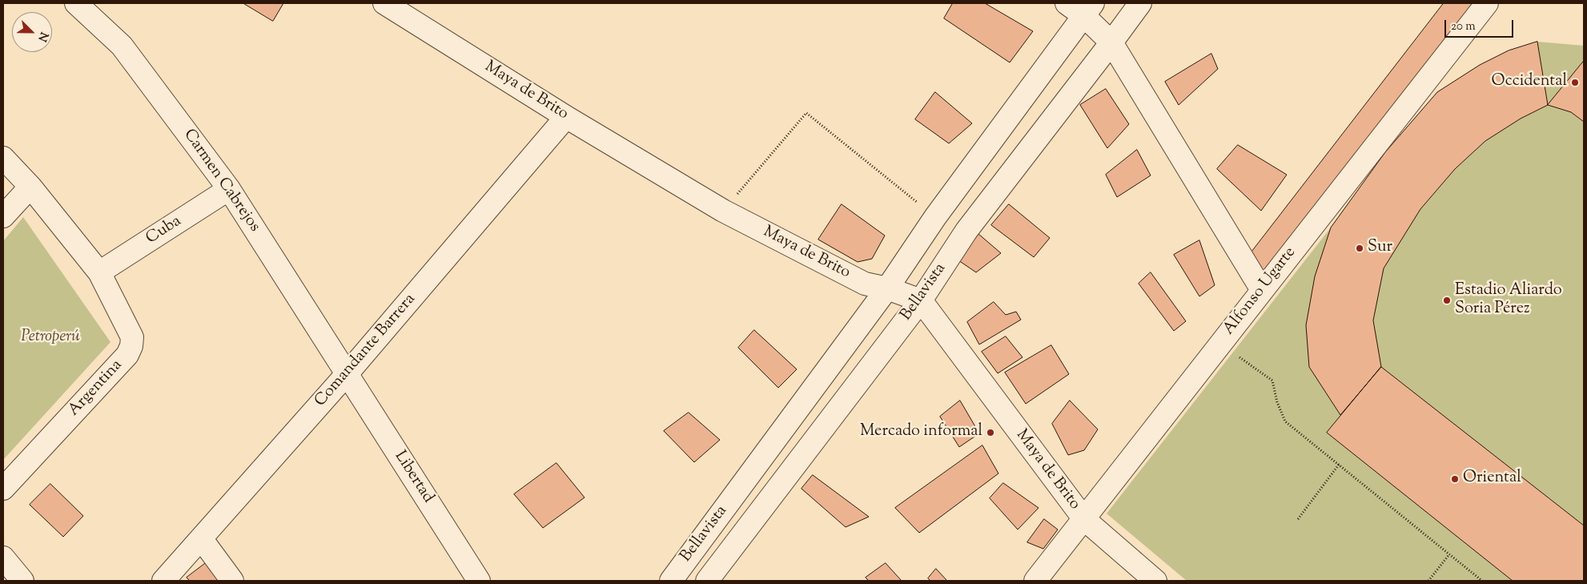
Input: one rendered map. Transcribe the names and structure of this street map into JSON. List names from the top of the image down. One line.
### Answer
{"streets":{"street":["Maya de Brito","Carmen Cabrejos","Cuba","Alfonso Ugarte","Bellavista","Comandante Barrera","Argentina","Libertad"]},"crossings":[["Maya de Brito","Alfonso Ugarte"],["Maya de Brito","Bellavista"],["Maya de Brito","Comandante Barrera"],["Carmen Cabrejos","Cuba"],["Carmen Cabrejos","Comandante Barrera"],["Carmen Cabrejos","Libertad"],["Cuba","Argentina"],["Comandante Barrera","Libertad"]],"parks":["Petroperú"],"places":["Occidental","Sur","Estadio Aliardo Soria Pérez","Mercado informal","Oriental"],"scale_bar":"20 m","north":"bottom right"}
